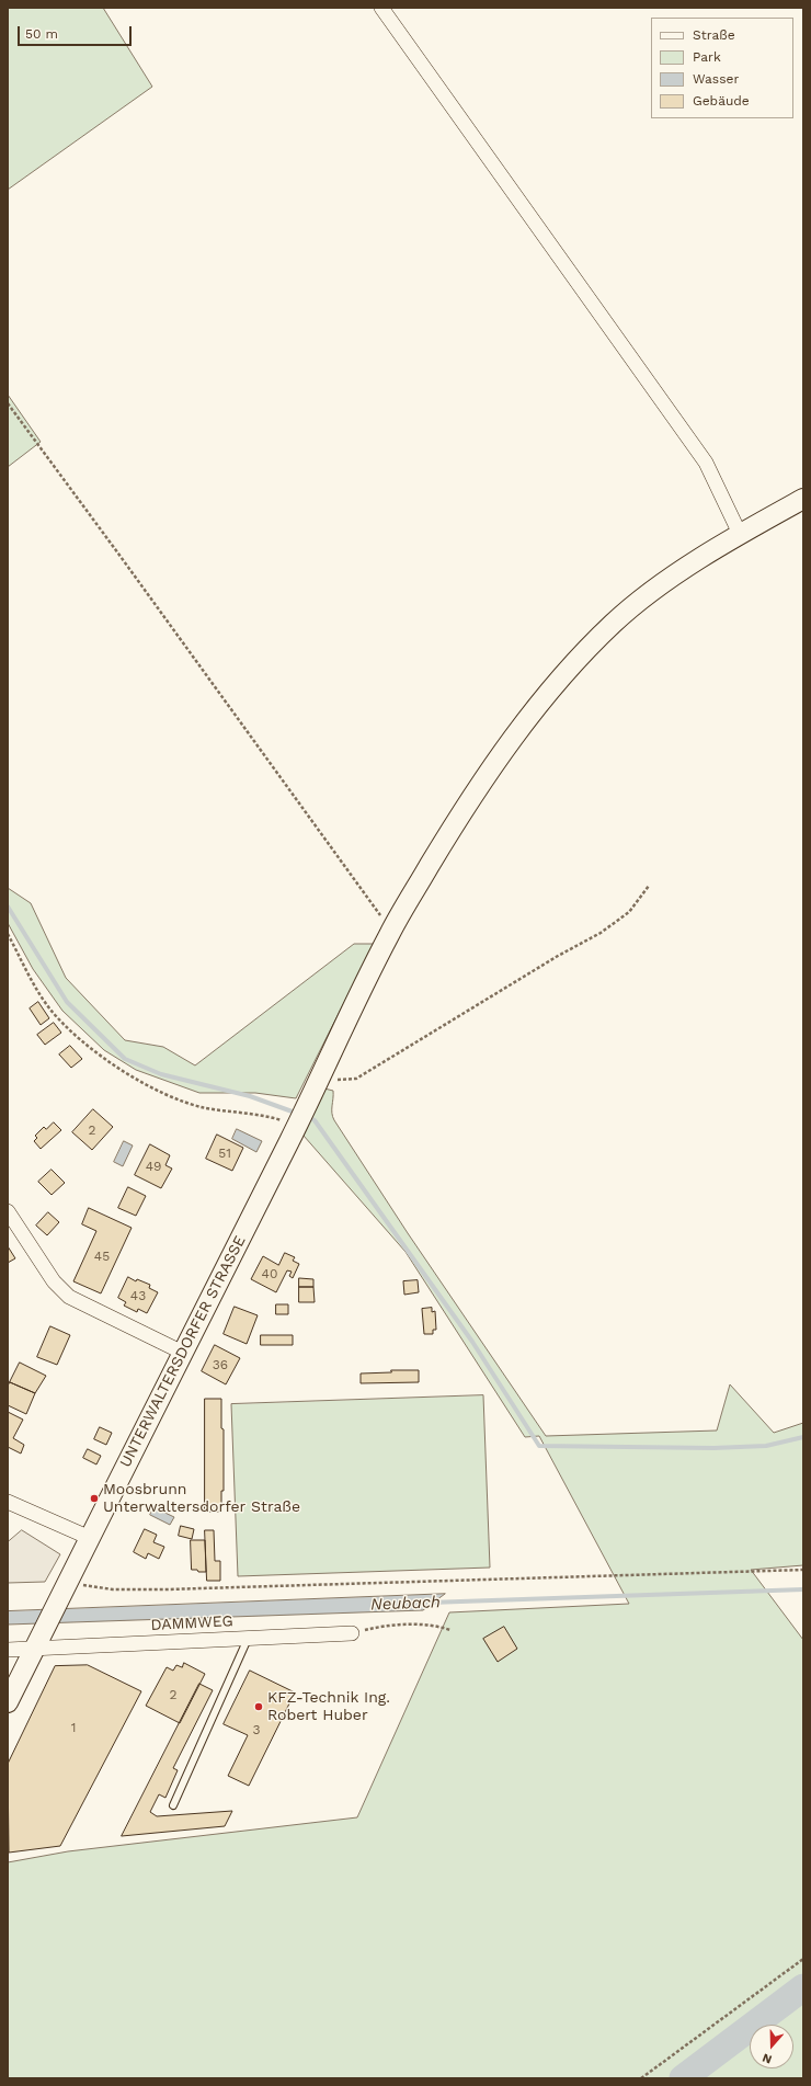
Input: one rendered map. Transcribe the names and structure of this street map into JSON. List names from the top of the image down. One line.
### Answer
{"streets":{"main road":["UNTERWALTERSDORFER STRASSE"],"street":["DAMMWEG"]},"crossings":[["UNTERWALTERSDORFER STRASSE","DAMMWEG"]],"water":["Neubach"],"places":["Moosbrunn Unterwaltersdorfer Straße","KFZ-Technik Ing. Robert Huber"],"house_numbers":["2","51","49","45","40","43","36","2","1","3"],"legend":["Straße","Park","Wasser","Gebäude"],"scale_bar":"50 m","north":"bottom"}
